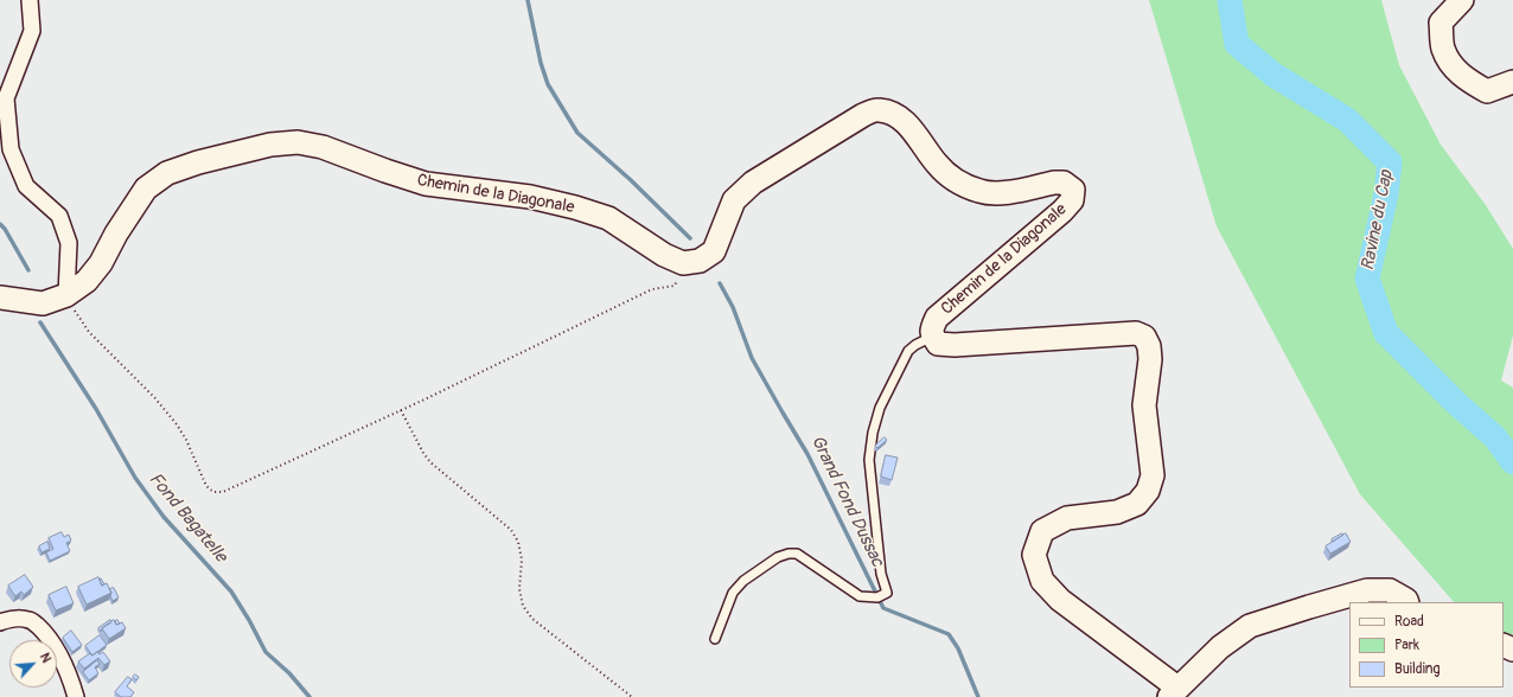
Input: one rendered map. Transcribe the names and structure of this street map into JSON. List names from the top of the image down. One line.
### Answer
{"streets":{"main road":["Chemin de la Diagonale"]},"water":["Ravine du Cap","Grand Fond Dussac","Fond Bagatelle"],"legend":["Road","Park","Building"],"north":"top right"}
